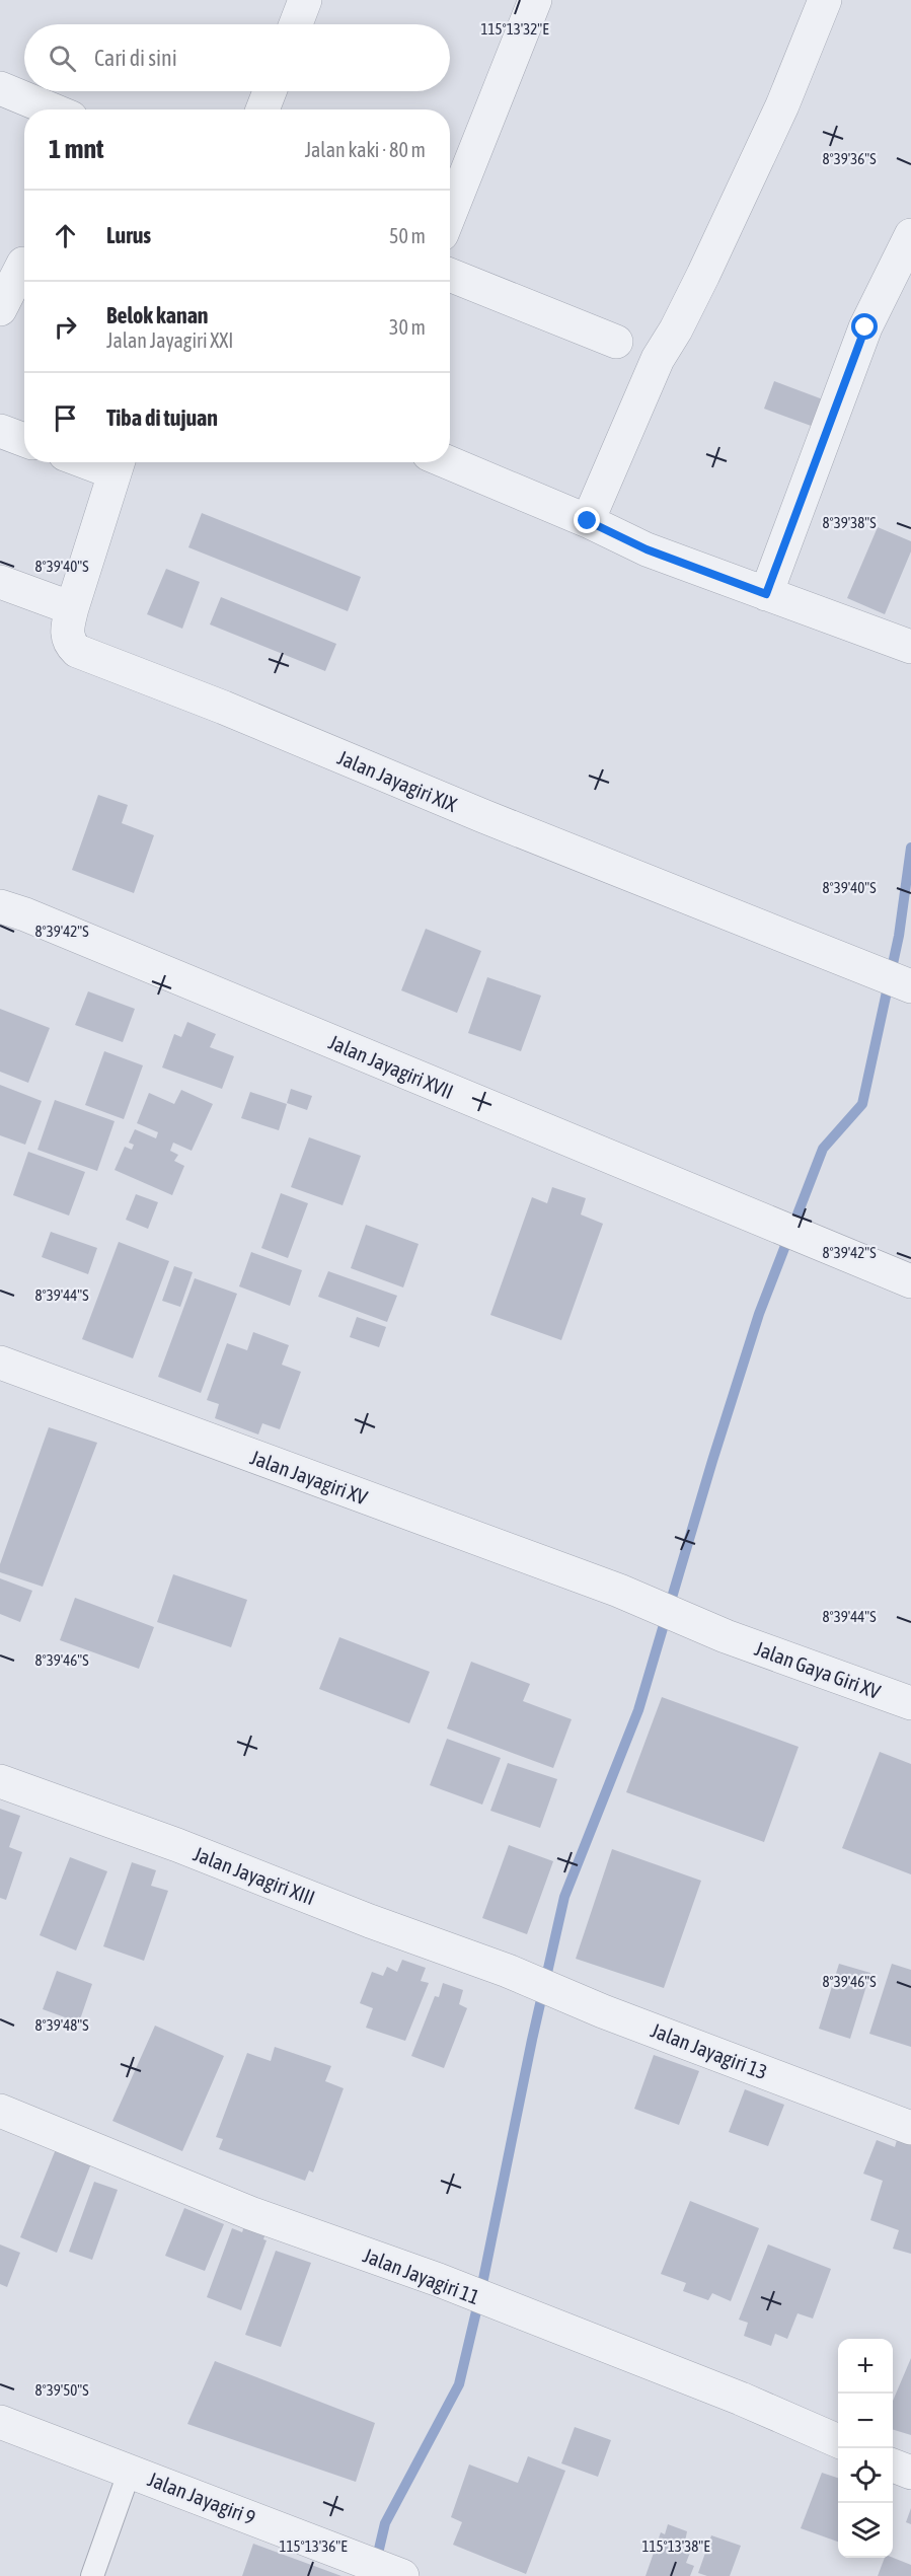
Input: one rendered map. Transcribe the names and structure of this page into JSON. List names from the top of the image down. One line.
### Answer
{"streets":{"street":["Jalan Jayagiri XIX","Jalan Jayagiri XVII","Jalan Jayagiri XV","Jalan Gaya Giri XV","Jalan Jayagiri XIII","Jalan Jayagiri 13","Jalan Jayagiri 11","Jalan Jayagiri 9"]},"crossings":[["Jalan Jayagiri XV","Jalan Gaya Giri XV"],["Jalan Jayagiri XIII","Jalan Jayagiri 13"]],"page":{"search":"Cari di sini","heading":["1 mnt","Jalan kaki · 80 m"],"list":[["Lurus","50 m"],["Belok kanan","Jalan Jayagiri XXI","30 m"],"Tiba di tujuan"],"map_buttons":["+","−"]},"coordinates":["115°13'32\"E","8°39'36\"S","8°39'38\"S","8°39'40\"S","8°39'42\"S","8°39'44\"S","8°39'46\"S","8°39'48\"S","8°39'50\"S","115°13'36\"E","115°13'38\"E"]}
